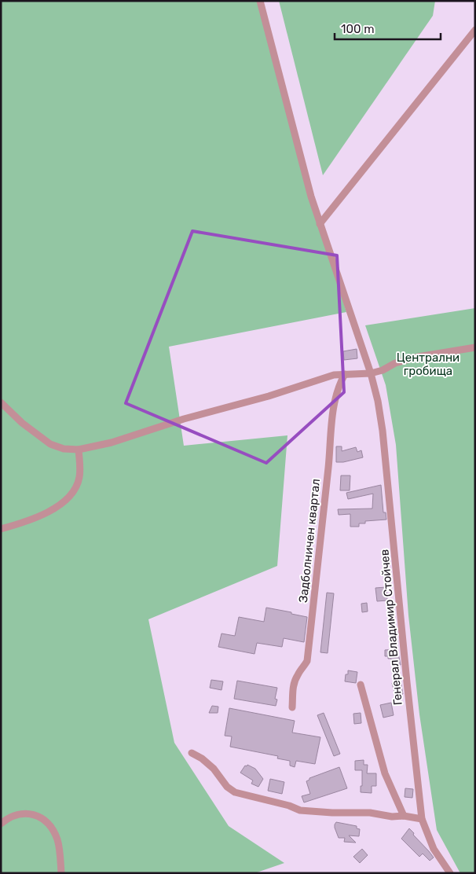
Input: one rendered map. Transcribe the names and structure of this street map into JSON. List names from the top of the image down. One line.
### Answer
{"streets":{"street":["Задболничен квартал","Генерал Владимир Стойчев"]},"parks":["Централни гробища"],"scale_bar":"100 m"}
